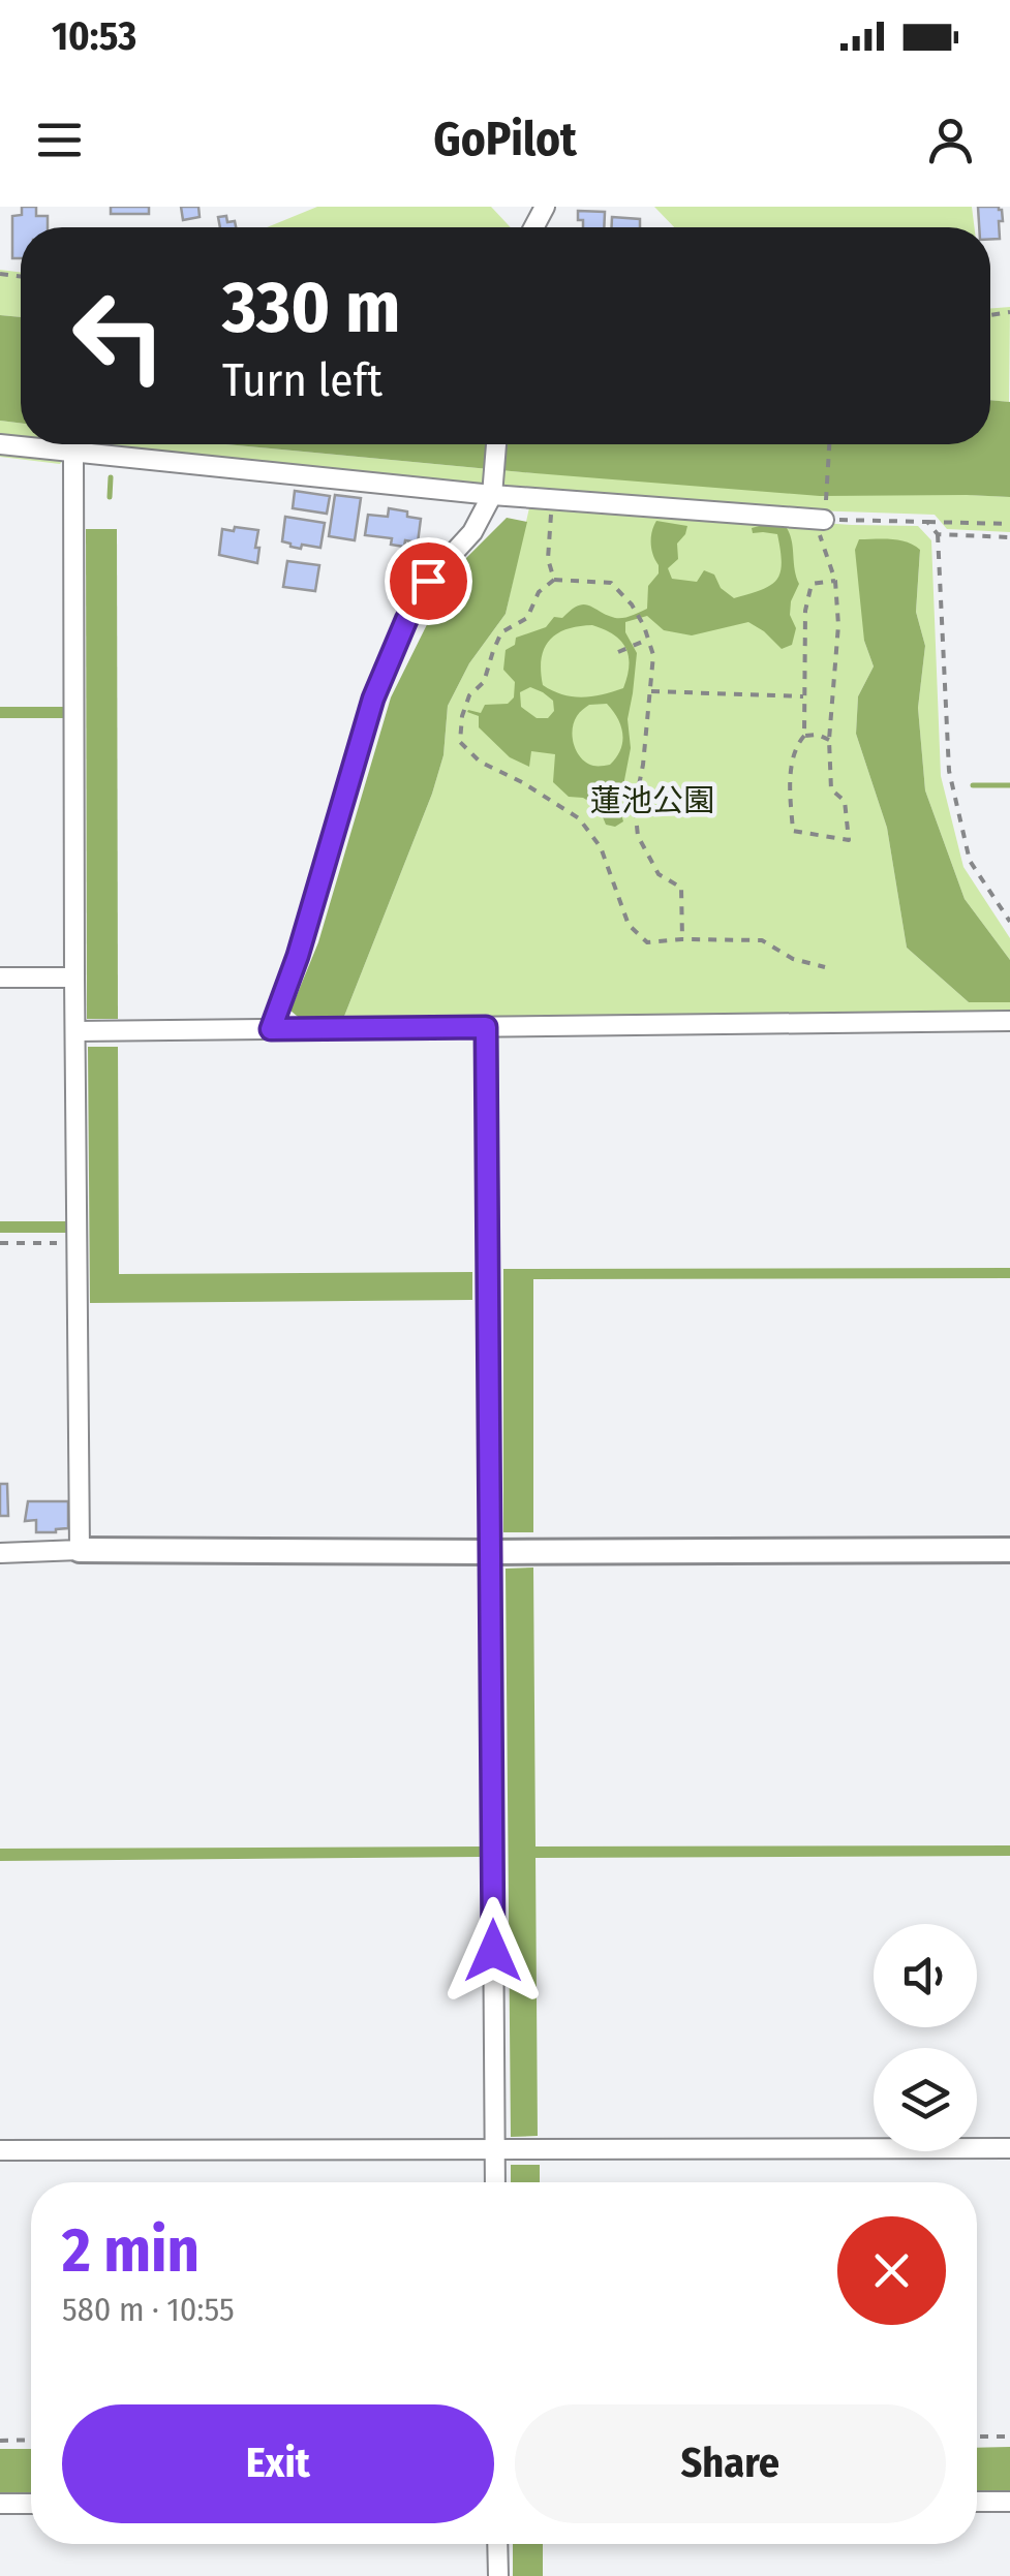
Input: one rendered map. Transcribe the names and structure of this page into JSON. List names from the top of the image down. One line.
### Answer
{"parks":["蓮池公園"],"page":{"status":"10:53","header":"GoPilot","turn":["330 m","Turn left"],"heading":["2 min","580 m · 10:55"],"buttons":["Exit","Share"]}}
